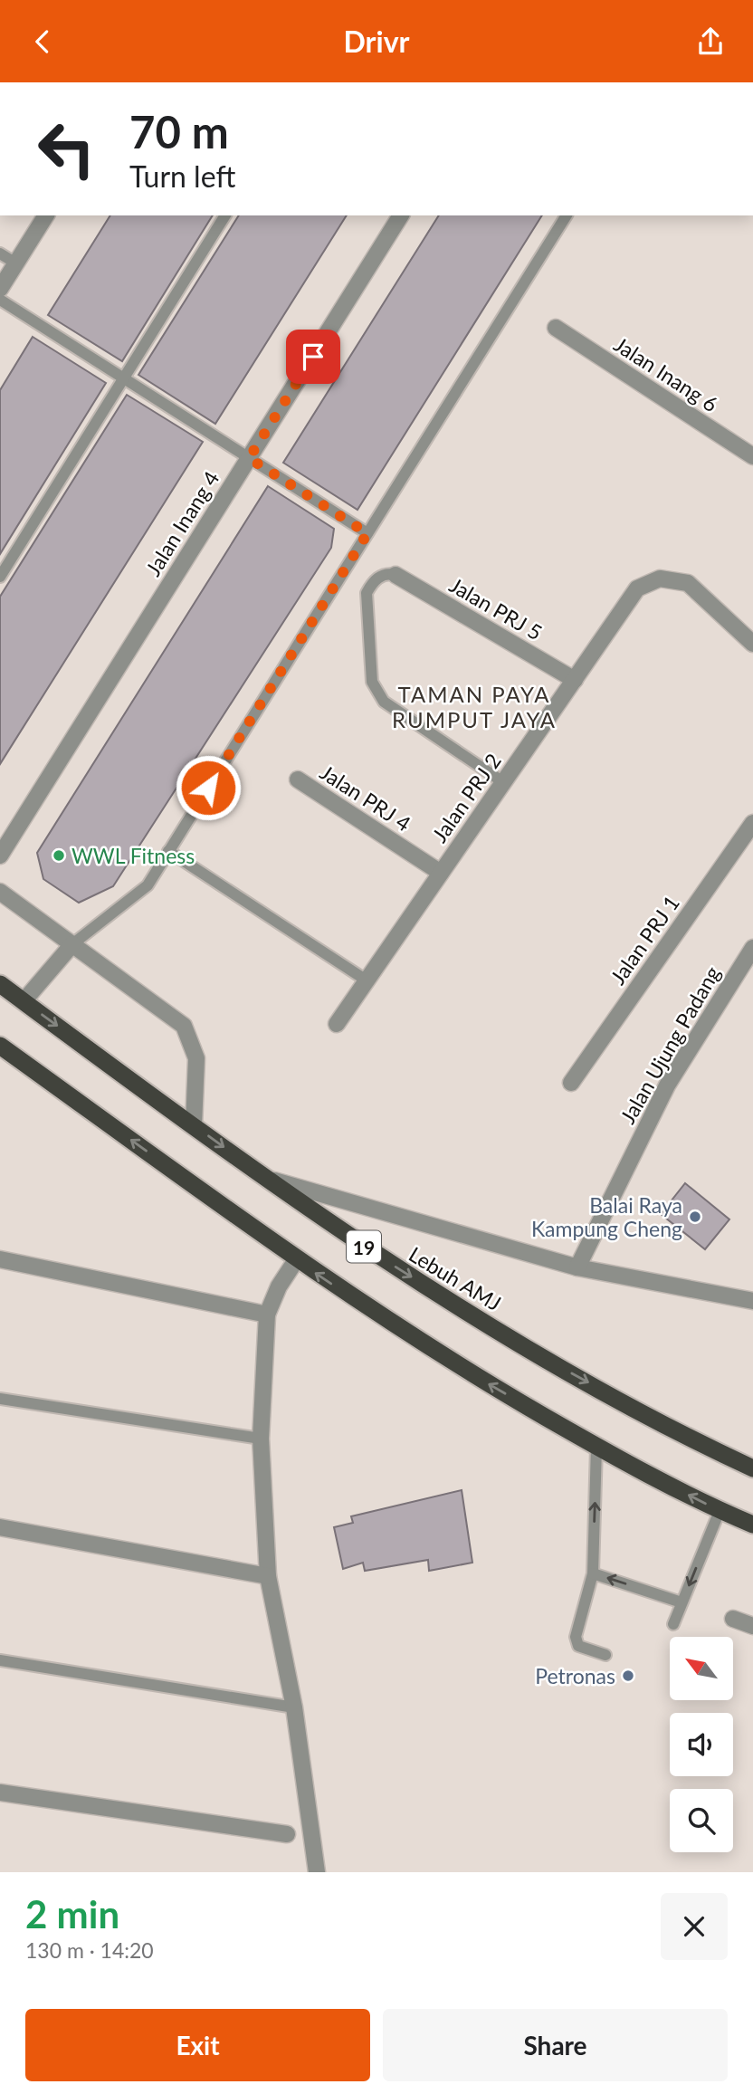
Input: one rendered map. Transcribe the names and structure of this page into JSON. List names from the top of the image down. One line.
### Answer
{"streets":{"highway":["19","Lebuh AMJ"],"street":["Jalan Inang 6","Jalan Inang 4","Jalan PRJ 5","Jalan PRJ 4","Jalan PRJ 2","Jalan PRJ 1","Jalan Ujung Padang"]},"crossings":[["Jalan PRJ 5","Jalan PRJ 2"],["Jalan PRJ 4","Jalan PRJ 2"]],"districts":["TAMAN PAYA RUMPUT JAYA"],"places":["WWL Fitness","Balai Raya Kampung Cheng","Petronas"],"north":"top left","page":{"header":"Drivr","turn":["70 m","Turn left"],"heading":["2 min","130 m · 14:20"],"buttons":["Exit","Share"]}}
